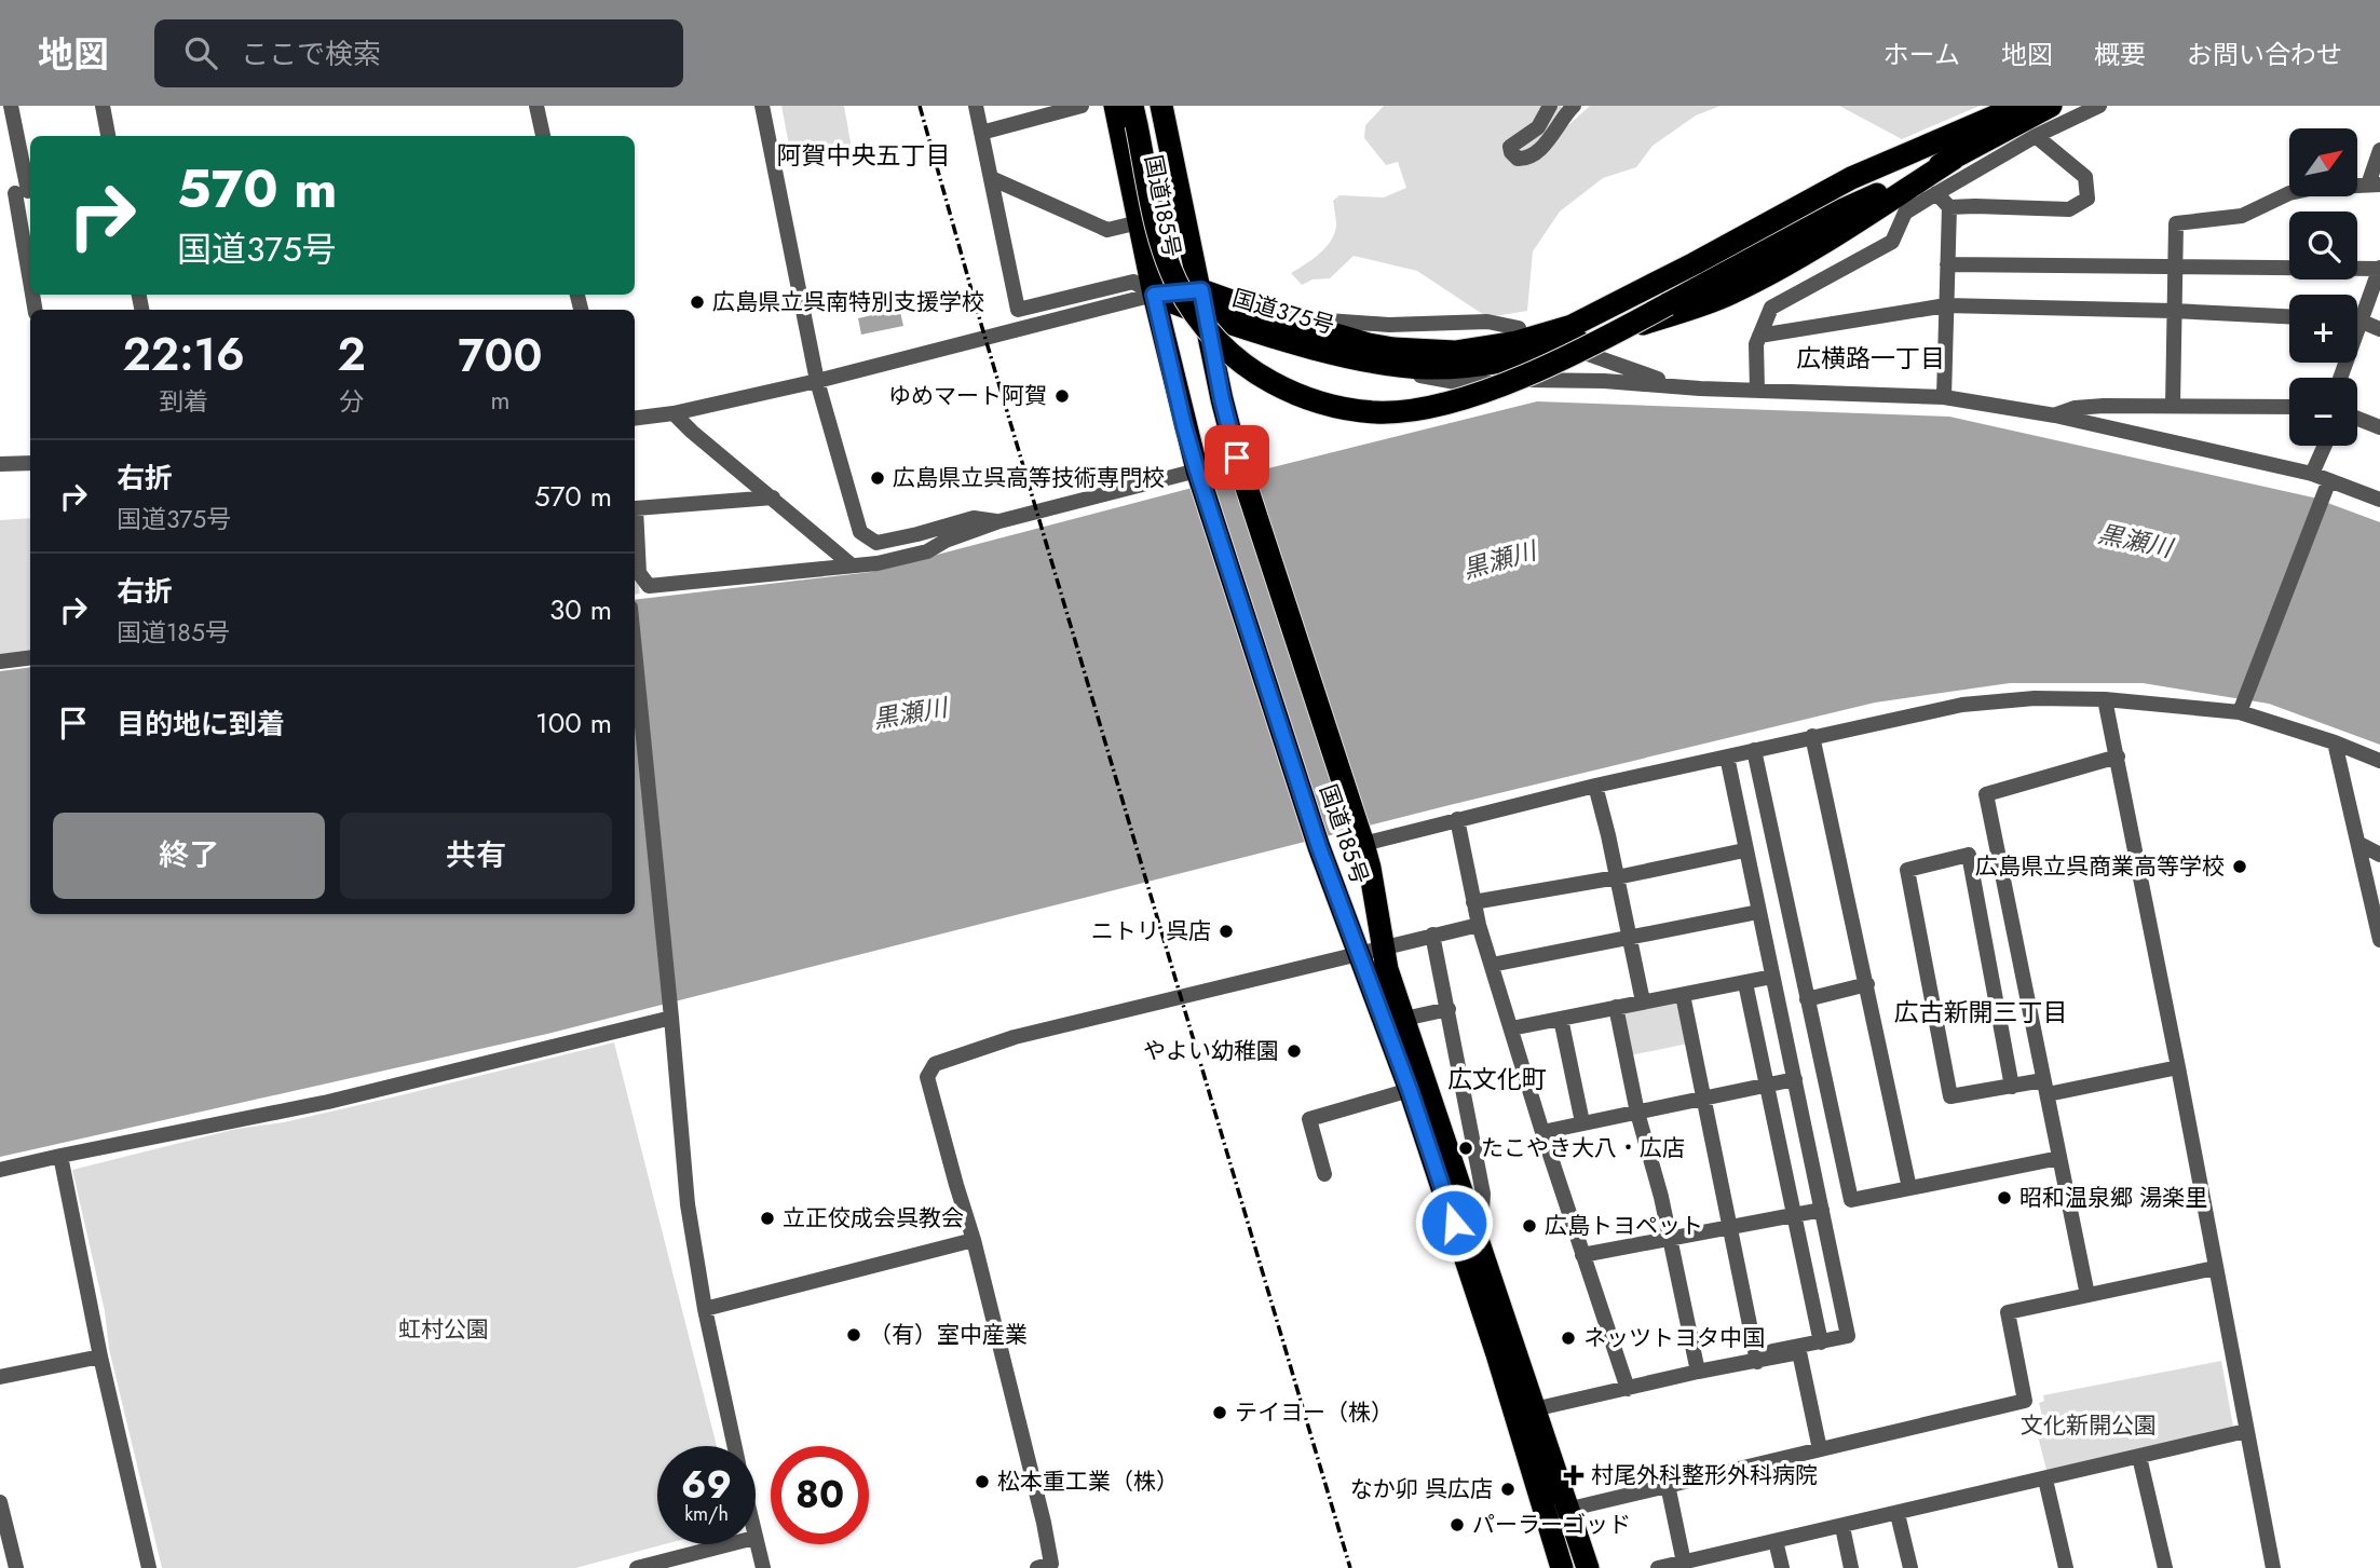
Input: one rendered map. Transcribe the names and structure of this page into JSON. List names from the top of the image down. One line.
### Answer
{"streets":{"highway":["国道185号","国道375号"]},"crossings":[["国道185号","国道375号"]],"districts":["阿賀中央五丁目","広横路一丁目","広古新開三丁目","広文化町"],"water":["黒瀬川"],"parks":["虹村公園","文化新開公園"],"places":{"other":["広島県立呉南特別支援学校","ゆめマート阿賀","広島県立呉高等技術専門校","広島県立呉商業高等学校","ニトリ 呉店","やよい幼稚園","たこやき大八・広店","昭和温泉郷 湯楽里","立正佼成会呉教会","広島トヨペット","（有）室中産業","ネッツトヨタ中国","テイヨー（株）","松本重工業（株）","なか卯 呉広店","パーラーゴッド"],"health":["村尾外科整形外科病院"]},"north":"top right","page":{"header":"地図","search":"ここで検索","nav":["ホーム","地図","概要","お問い合わせ"],"map_buttons":["+","−"],"turn":["570 m","国道375号"],"eta":["22:16","到着","2","分","700","m"],"list":[{"name":"右折","note":"国道375号","value":"570 m"},{"name":"右折","note":"国道185号","value":"30 m"},{"name":"目的地に到着","value":"100 m"}],"buttons":["終了","共有"],"speed":"69 km/h","limit":"80"}}
